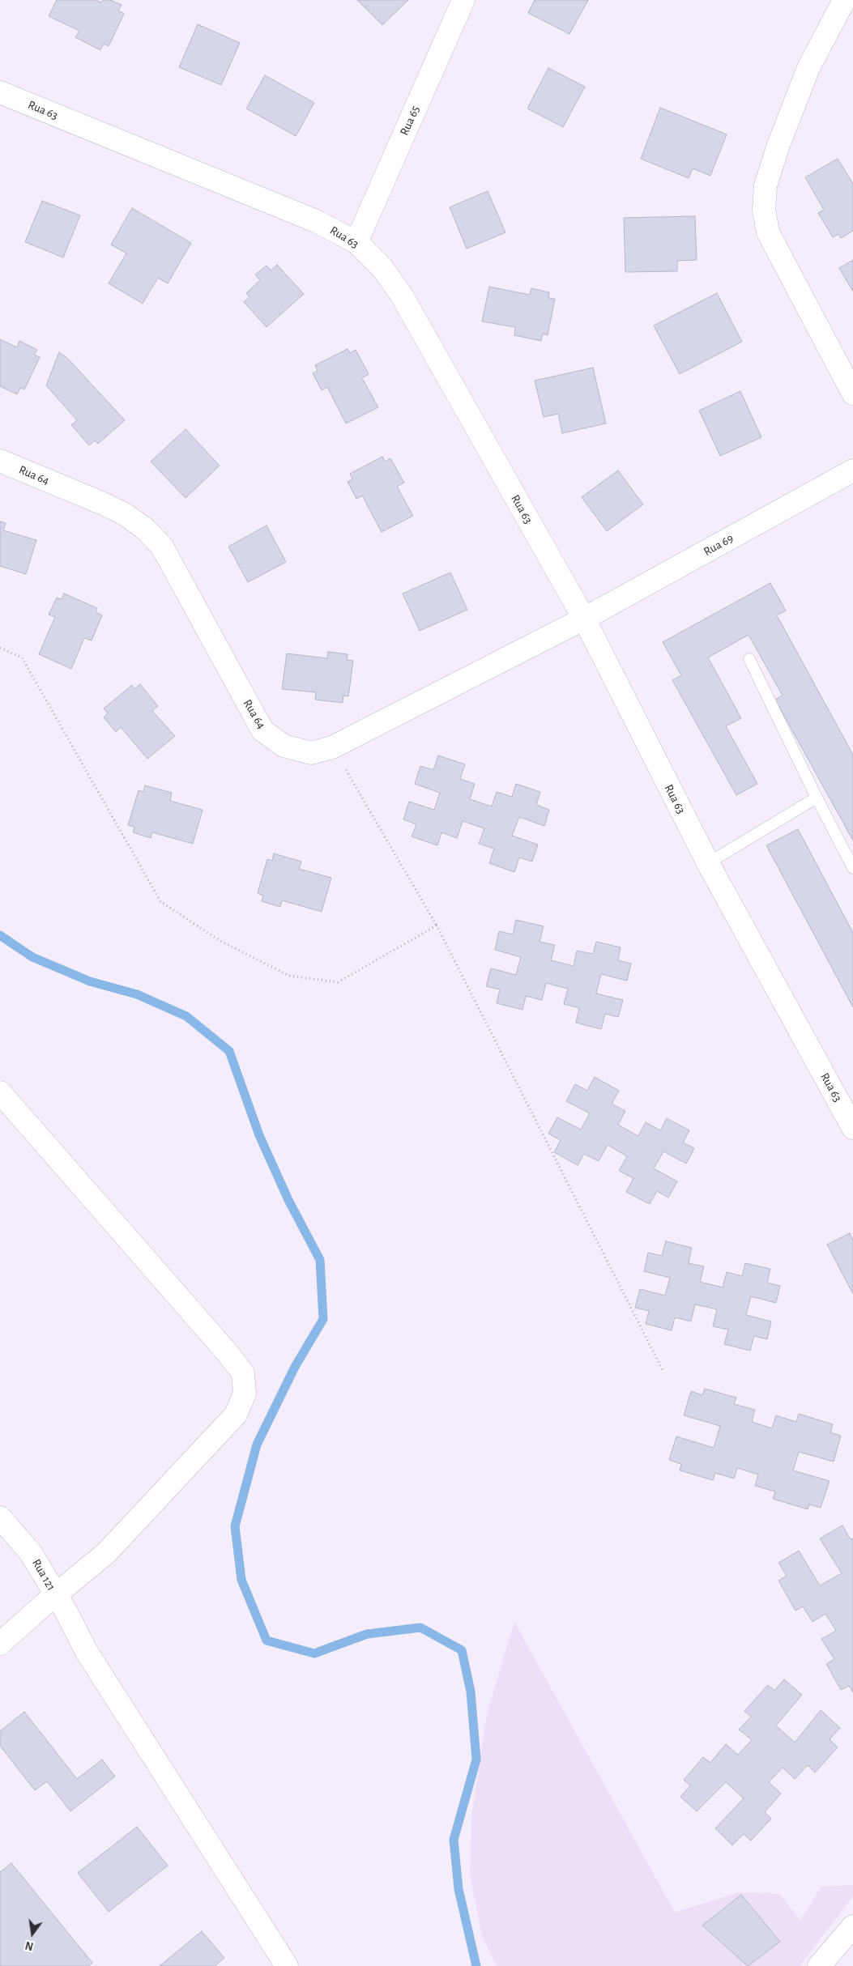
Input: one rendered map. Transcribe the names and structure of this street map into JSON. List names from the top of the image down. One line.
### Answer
{"streets":{"street":["Rua 63","Rua 65","Rua 64","Rua 69","Rua 121"]},"crossings":[["Rua 63","Rua 65"],["Rua 63","Rua 64"],["Rua 63","Rua 69"],["Rua 64","Rua 69"]],"north":"bottom"}
